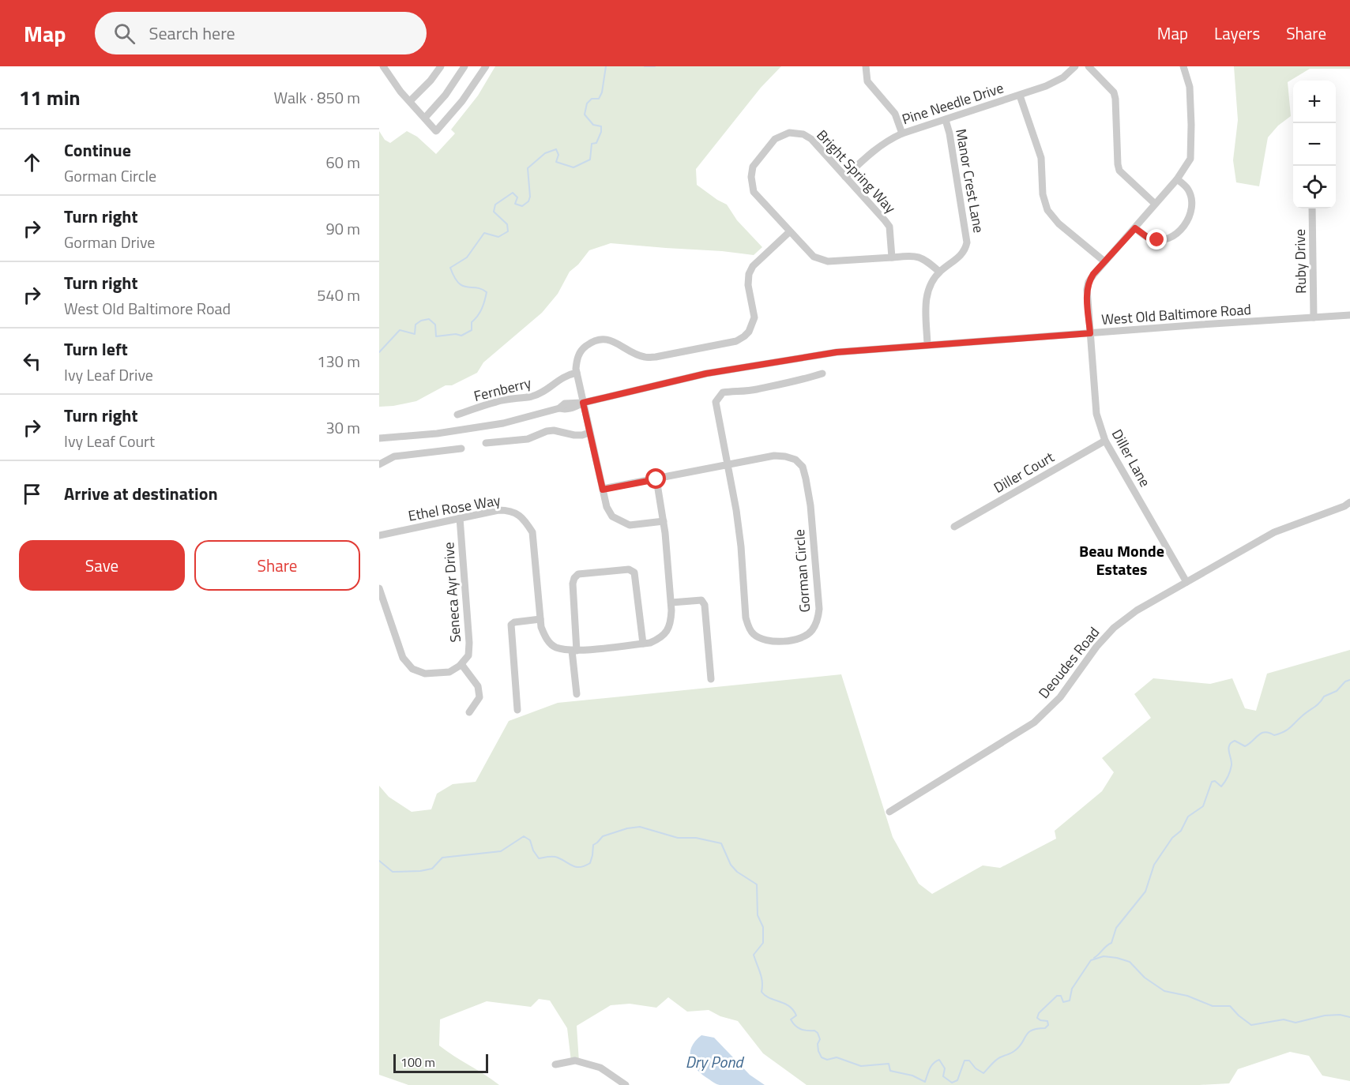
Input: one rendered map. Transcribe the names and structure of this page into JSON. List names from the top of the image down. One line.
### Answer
{"streets":{"street":["Pine Needle Drive","Bright Spring Way","Manor Crest Lane","Ruby Drive","West Old Baltimore Road","Fernberry","Diller Lane","Diller Court","Ethel Rose Way","Gorman Circle","Seneca Ayr Drive","Deoudes Road"]},"crossings":[["Pine Needle Drive","Bright Spring Way"],["Pine Needle Drive","Manor Crest Lane"],["Bright Spring Way","Manor Crest Lane"],["Manor Crest Lane","West Old Baltimore Road"],["Ruby Drive","West Old Baltimore Road"],["West Old Baltimore Road","Diller Lane"],["Diller Lane","Diller Court"],["Diller Lane","Deoudes Road"],["Ethel Rose Way","Gorman Circle"],["Ethel Rose Way","Seneca Ayr Drive"]],"districts":["Beau Monde Estates"],"water":["Dry Pond"],"scale_bar":"100 m","page":{"header":"Map","search":"Search here","nav":["Map","Layers","Share"],"heading":["11 min","Walk · 850 m"],"map_buttons":["+","−"],"list":[["Continue","Gorman Circle","60 m"],["Turn right","Gorman Drive","90 m"],["Turn right","West Old Baltimore Road","540 m"],["Turn left","Ivy Leaf Drive","130 m"],["Turn right","Ivy Leaf Court","30 m"],"Arrive at destination"],"buttons":["Save","Share"],"scale":"100 m"}}
